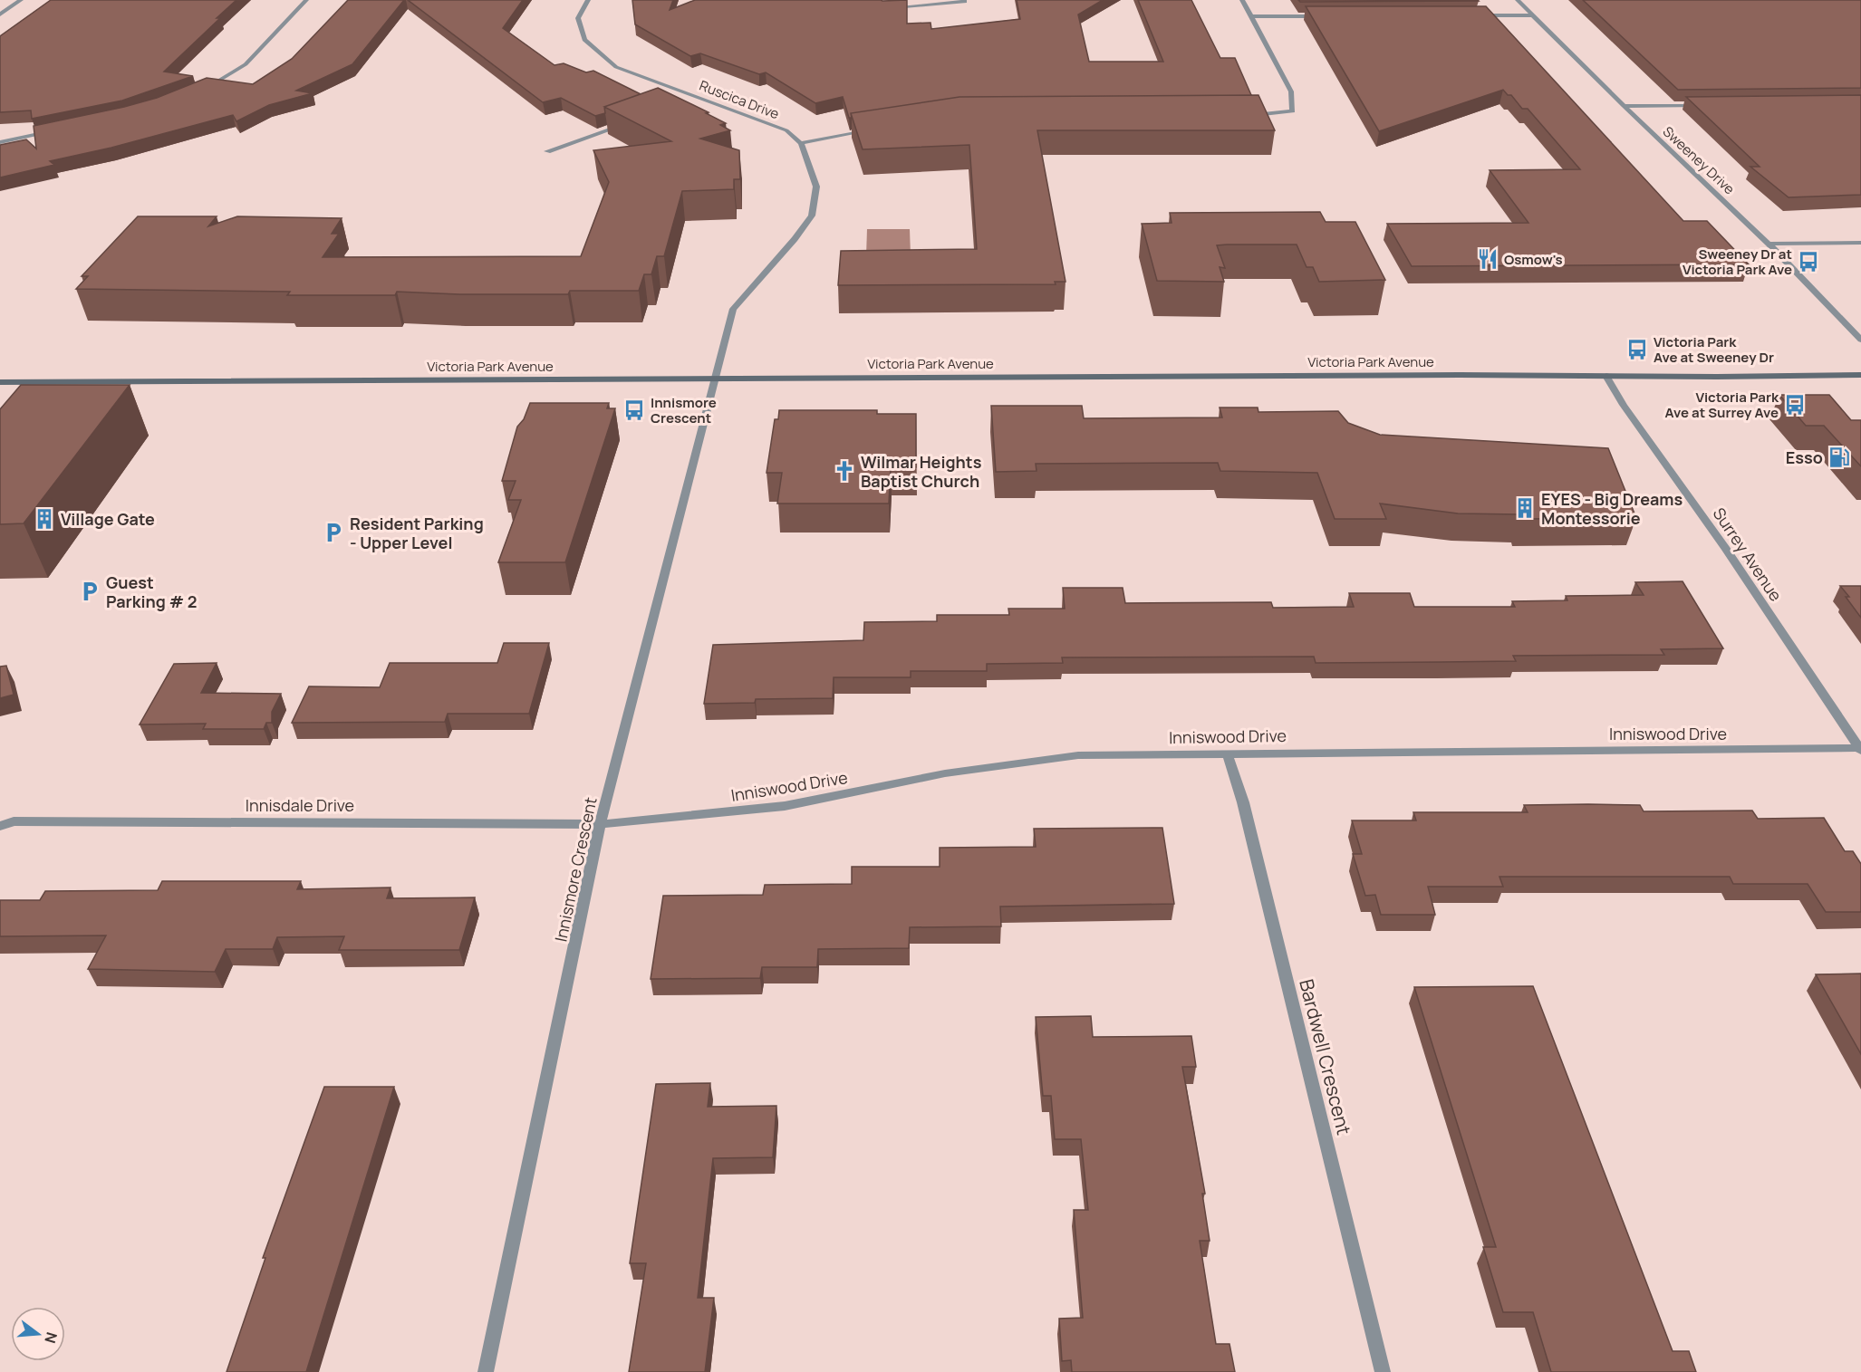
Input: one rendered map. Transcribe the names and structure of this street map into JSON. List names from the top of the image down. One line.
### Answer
{"streets":{"main road":["Victoria Park Avenue"],"street":["Ruscica Drive","Sweeney Drive","Surrey Avenue","Inniswood Drive","Innisdale Drive","Innismore Crescent","Bardwell Crescent"]},"crossings":[["Victoria Park Avenue","Surrey Avenue"],["Victoria Park Avenue","Innismore Crescent"],["Surrey Avenue","Inniswood Drive"],["Inniswood Drive","Innisdale Drive"],["Inniswood Drive","Innismore Crescent"],["Inniswood Drive","Bardwell Crescent"],["Innisdale Drive","Innismore Crescent"]],"places":{"restaurant":["Osmow's"],"bus stop":["Sweeney Dr at Victoria Park Ave","Victoria Park Ave at Sweeney Dr","Victoria Park Ave at Surrey Ave","Innismore Crescent"],"fuel station":["Esso"],"church":["Wilmar Heights Baptist Church"],"building":["EYES - Big Dreams Montessorie","Village Gate"],"parking":["Resident Parking - Upper Level","Guest Parking # 2"]},"north":"right"}
